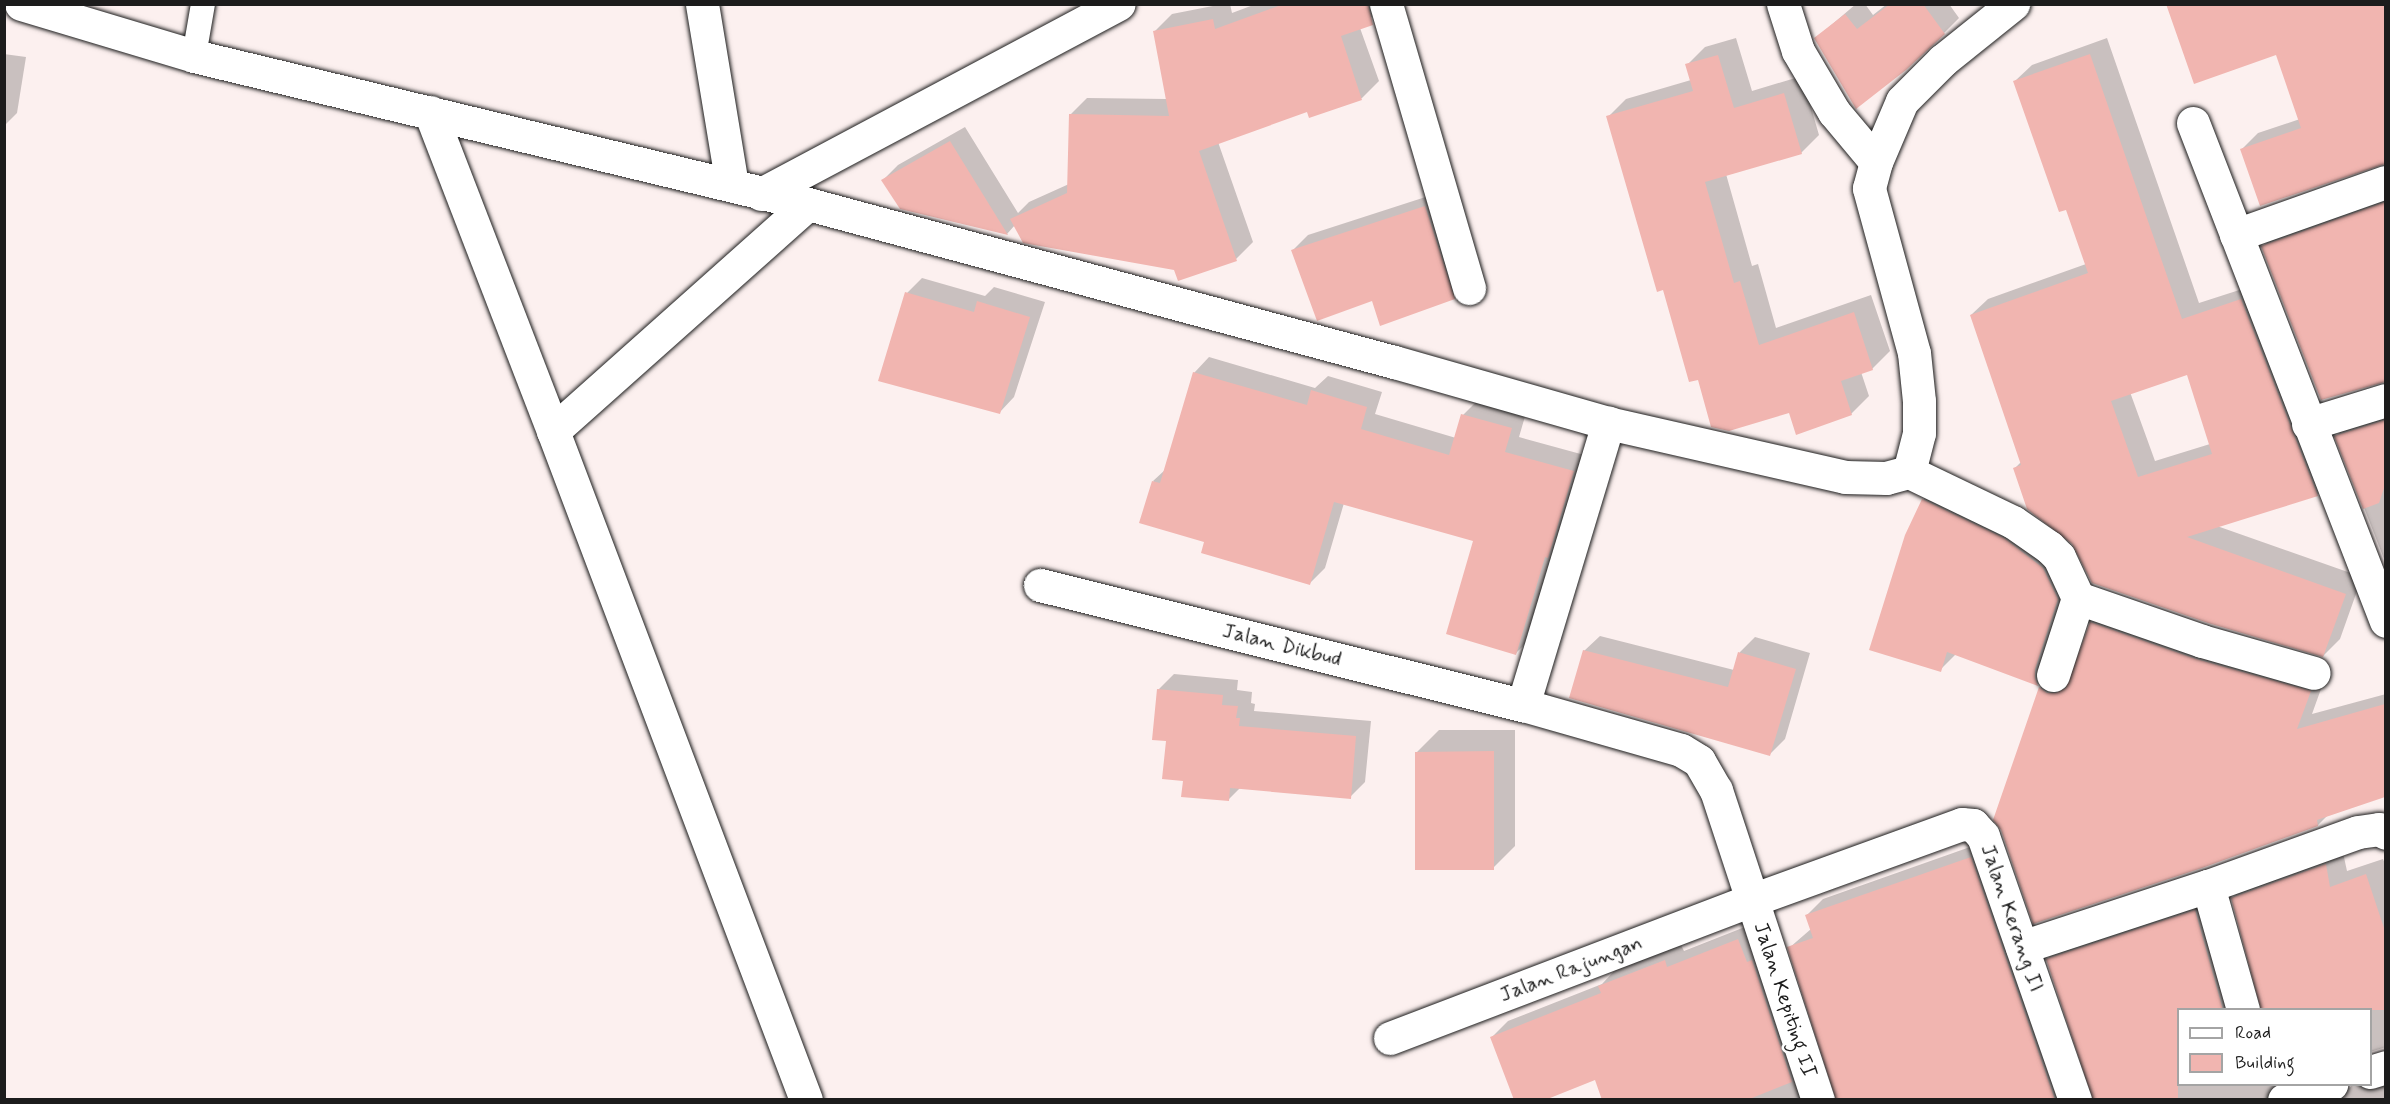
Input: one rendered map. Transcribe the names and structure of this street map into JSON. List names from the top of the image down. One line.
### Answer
{"streets":{"street":["Jalan Dikbud","Jalan Kerang II","Jalan Rajungan","Jalan Kepiting II"]},"crossings":[["Jalan Dikbud","Jalan Kerang II"],["Jalan Dikbud","Jalan Rajungan"],["Jalan Dikbud","Jalan Kepiting II"],["Jalan Kerang II","Jalan Rajungan"],["Jalan Kerang II","Jalan Kepiting II"],["Jalan Rajungan","Jalan Kepiting II"]],"legend":["Road","Building"]}
